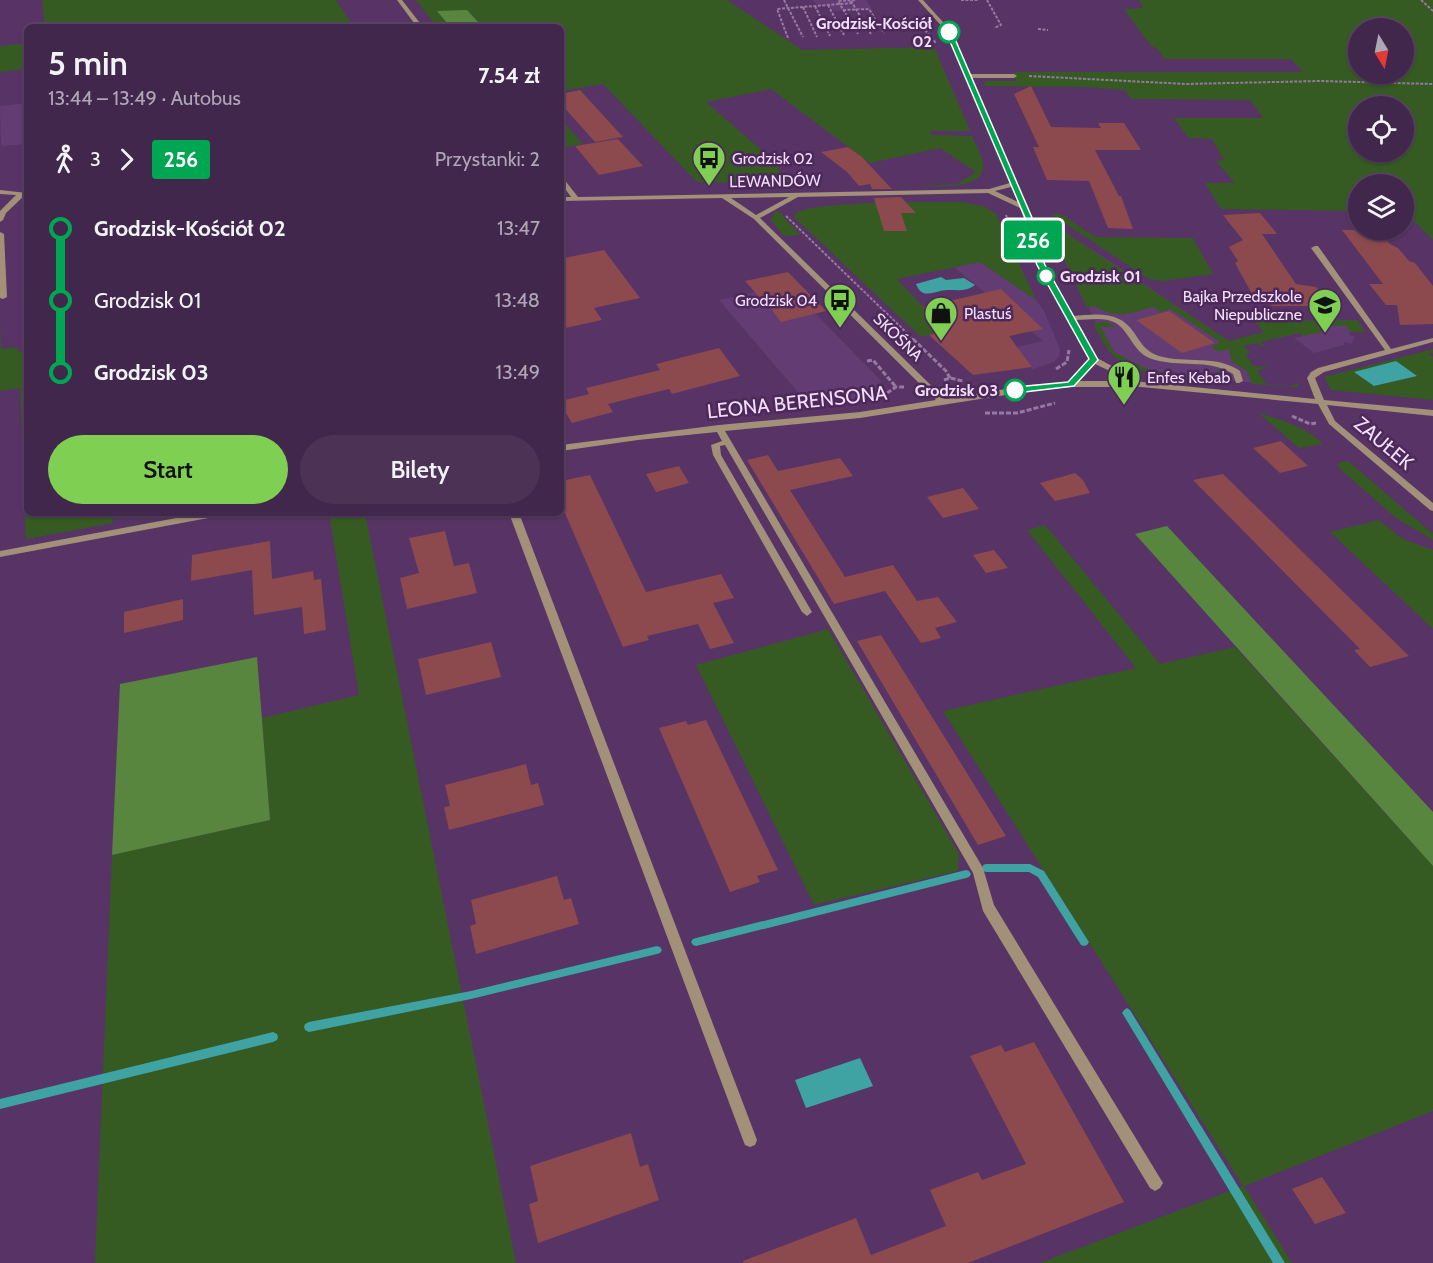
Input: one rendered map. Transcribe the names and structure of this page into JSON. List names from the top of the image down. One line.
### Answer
{"streets":{"street":["LEWANDÓW","SKOŚNA","LEONA BERENSONA","ZAUŁEK"]},"crossings":[["LEWANDÓW","SKOŚNA"],["SKOŚNA","LEONA BERENSONA"],["LEONA BERENSONA","ZAUŁEK"]],"places":{"other":["Grodzisk-Kościół 02","Grodzisk 01","Grodzisk 03"],"bus stop":["Grodzisk 02","Grodzisk 04"],"school or university":["Bajka Przedszkole Niepubliczne"],"shop":["Plastuś"],"restaurant":["Enfes Kebab"]},"lines":["bus line 256"],"north":"bottom","page":{"on_map":"256","heading":["5 min","13:44 – 13:49 · Autobus","7.54 zł"],"legs":["3","256","Przystanki: 2"],"list":[{"name":"Grodzisk-Kościół 02","value":"13:47"},{"name":"Grodzisk 01","value":"13:48"},{"name":"Grodzisk 03","value":"13:49"}],"buttons":["Start","Bilety"]}}
